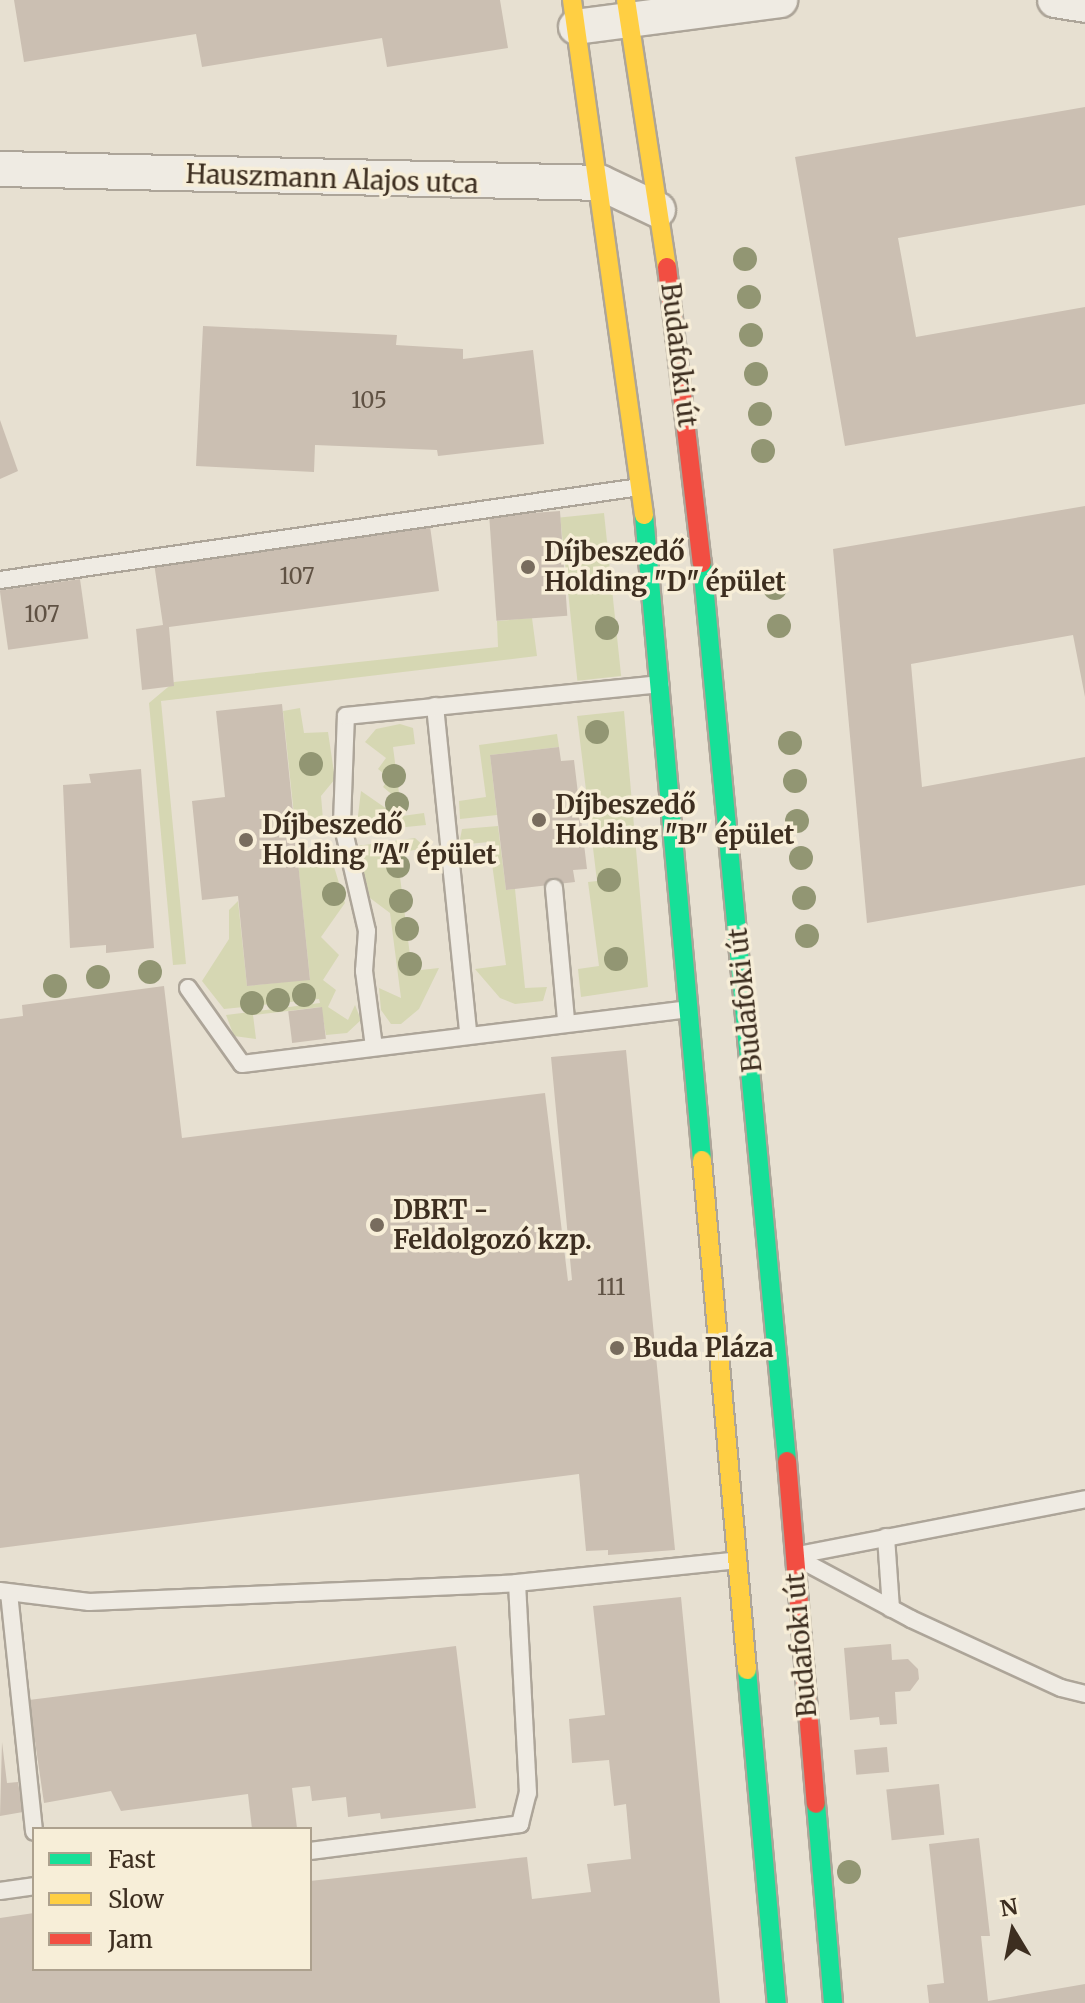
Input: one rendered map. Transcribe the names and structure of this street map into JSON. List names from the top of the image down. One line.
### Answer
{"streets":{"main road":["Budafoki út"],"street":["Hauszmann Alajos utca"]},"crossings":[["Hauszmann Alajos utca","Budafoki út"]],"places":["Díjbeszedő Holding \"D\" épület","Díjbeszedő Holding \"B\" épület","Díjbeszedő Holding \"A\" épület","DBRT - Feldolgozó kzp.","Buda Pláza"],"house_numbers":["105","107","107","111"],"legend":["Fast","Slow","Jam"],"north":"top"}
